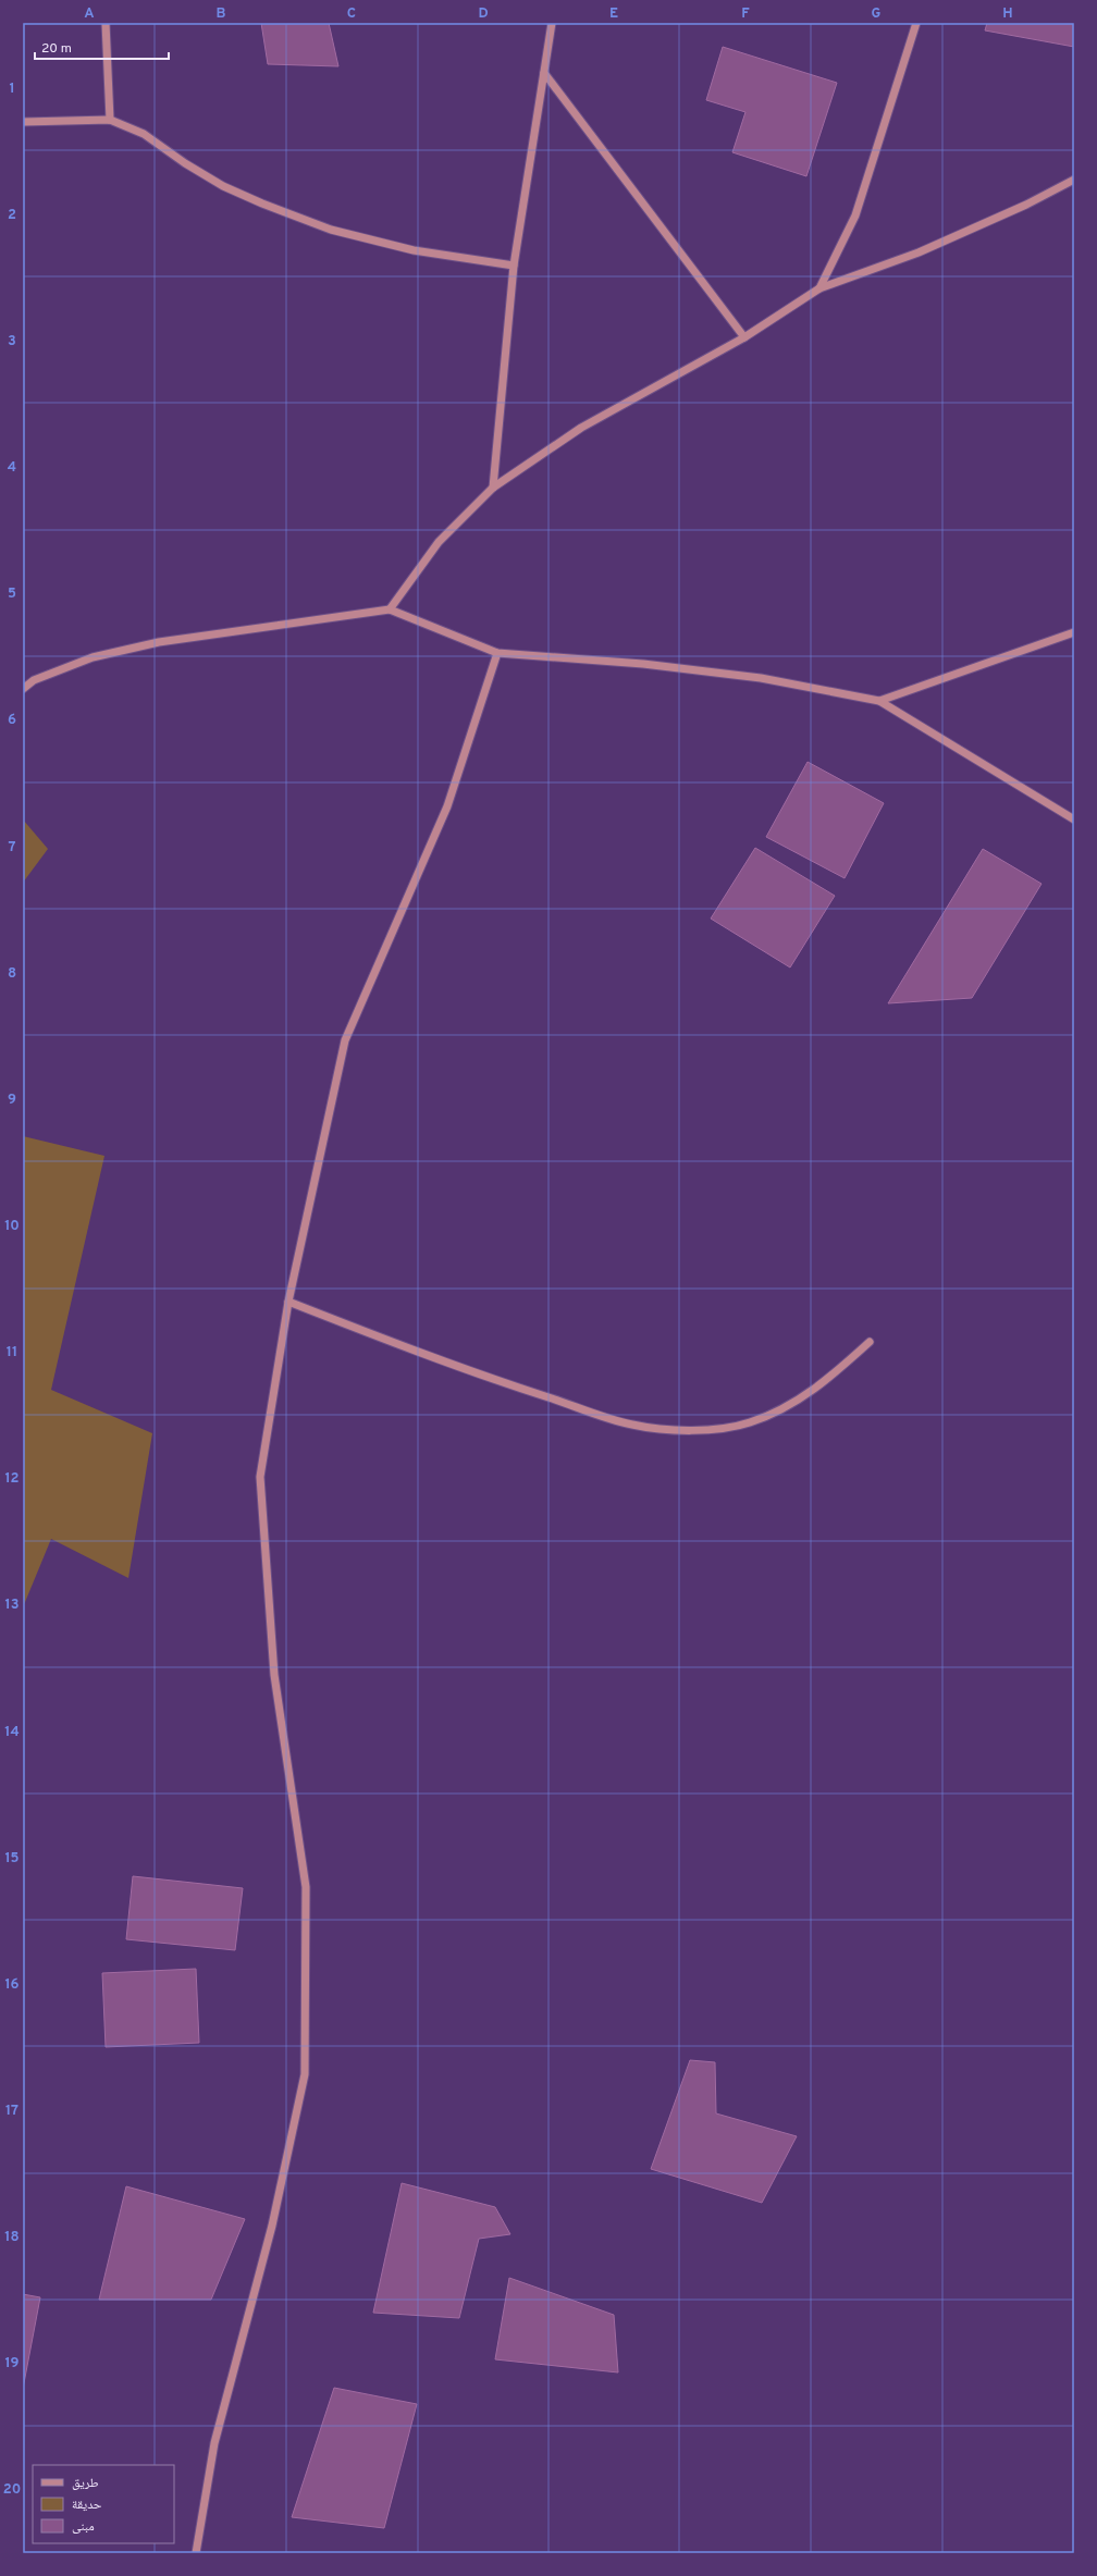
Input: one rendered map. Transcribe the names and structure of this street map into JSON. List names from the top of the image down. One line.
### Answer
{"legend":["طريق","حديقة","مبنى"],"scale_bar":"20 m","grid":{"columns":["A","B","C","D","E","F","G","H"],"rows":["1","2","3","4","5","6","7","8","9","10","11","12","13","14","15","16","17","18","19","20"]}}
